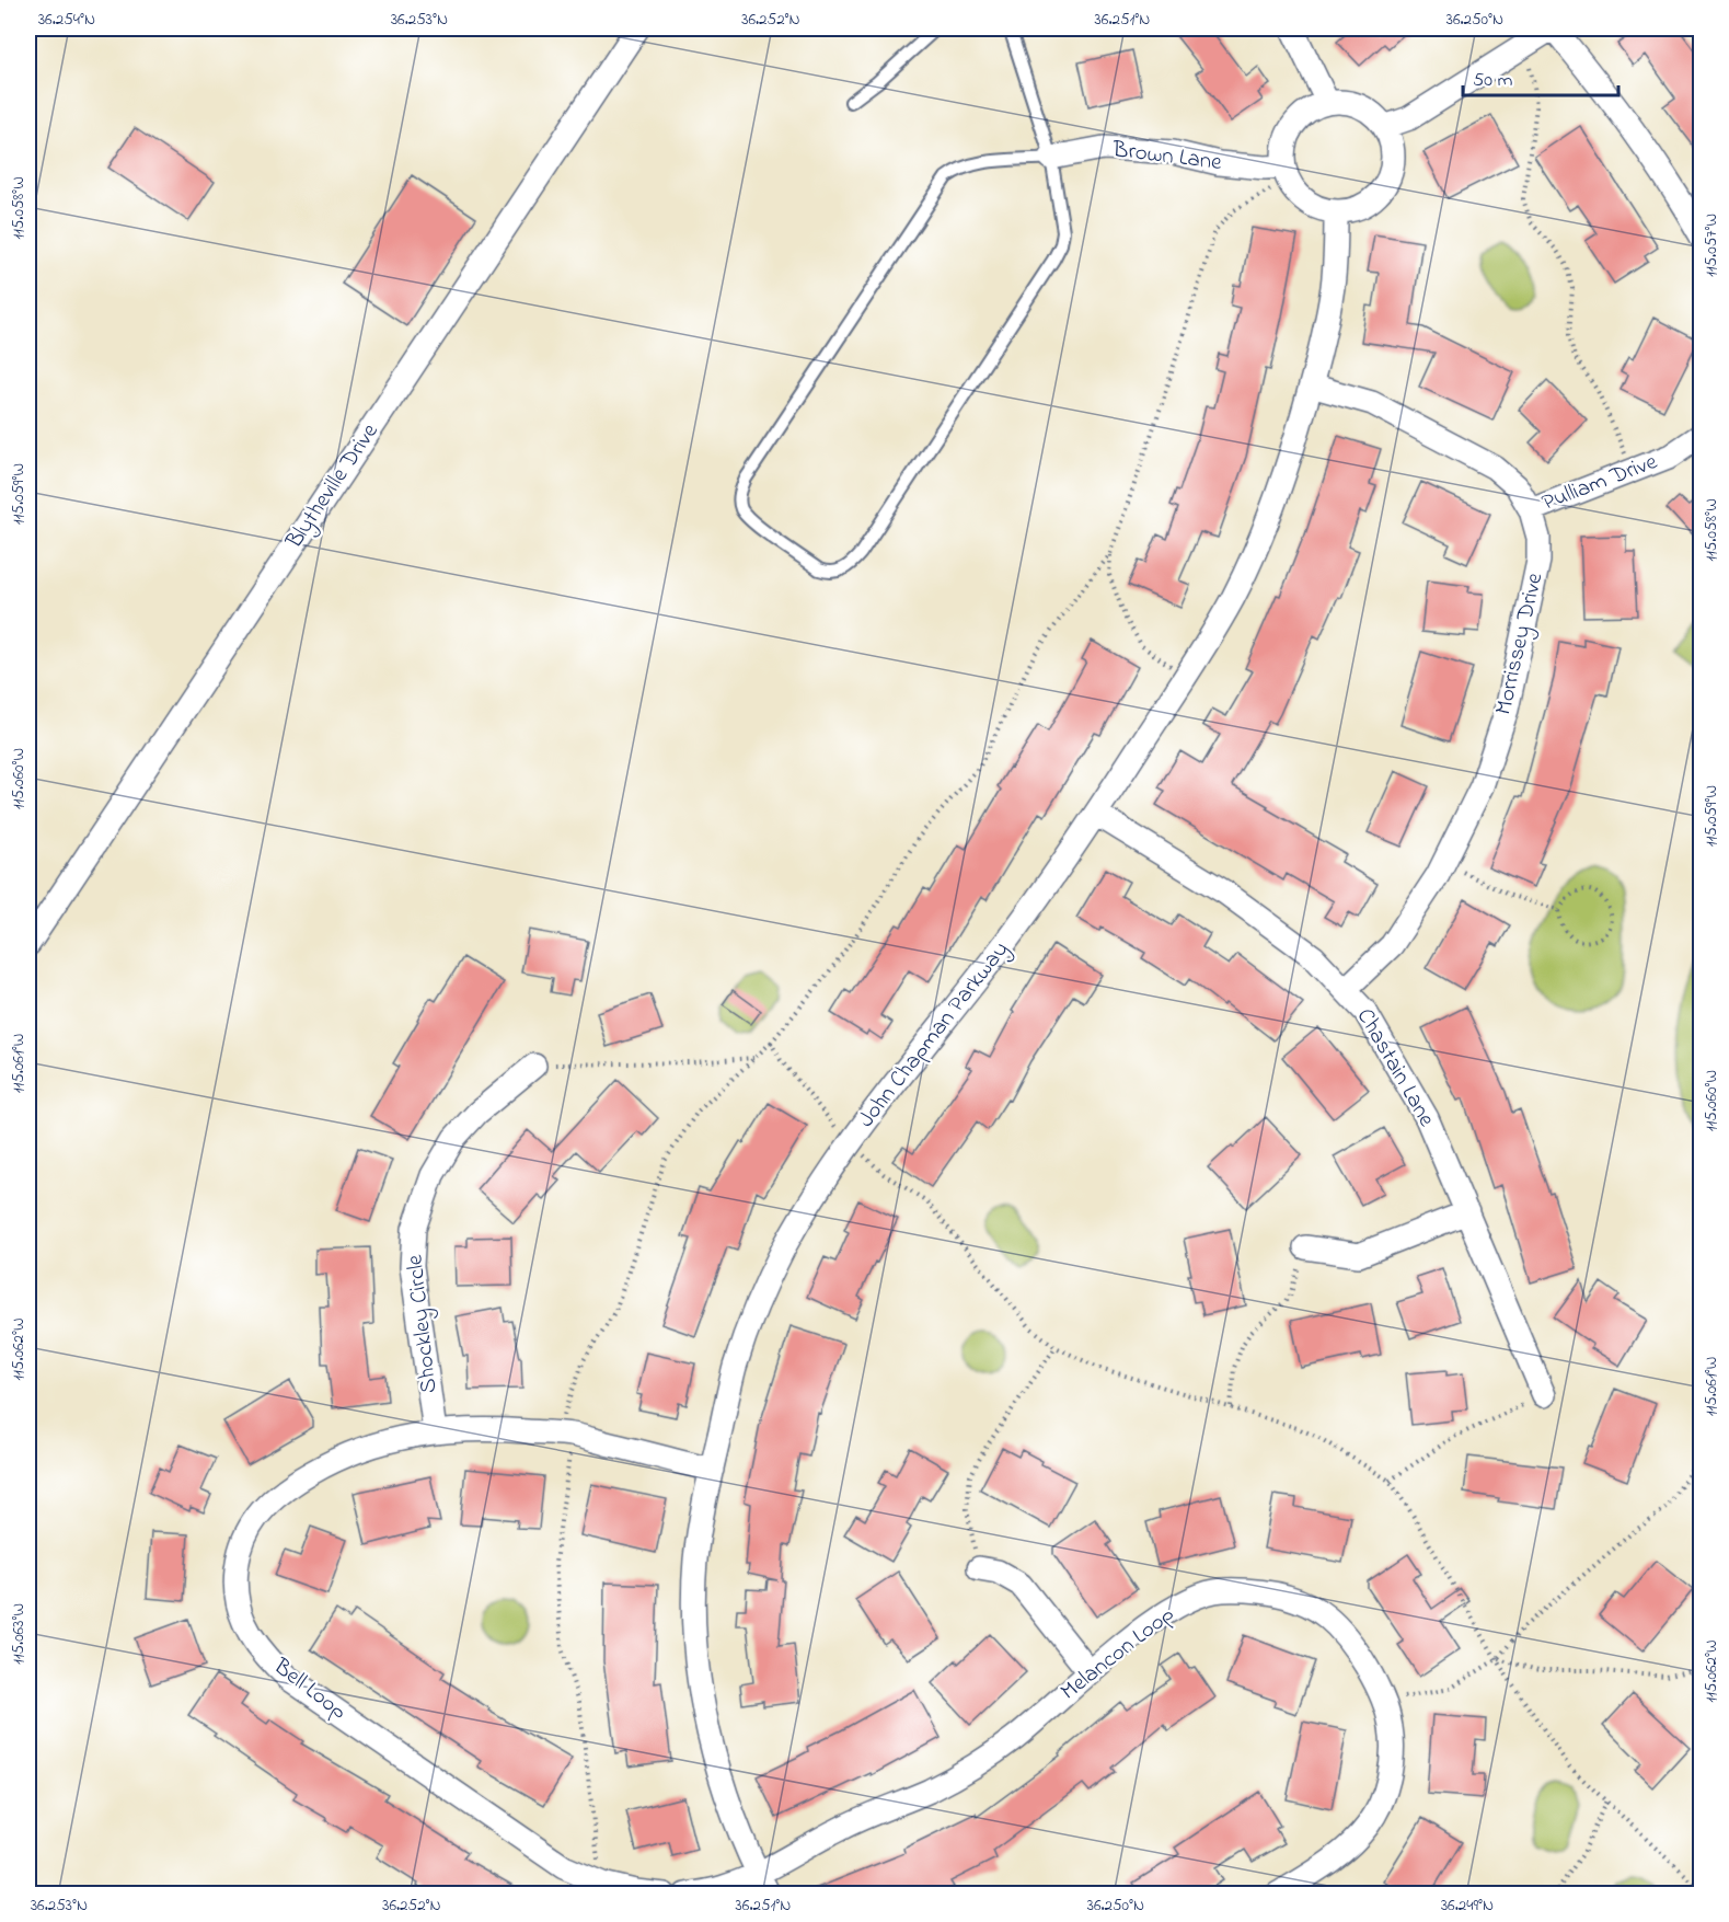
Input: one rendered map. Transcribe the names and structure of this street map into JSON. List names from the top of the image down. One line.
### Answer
{"streets":{"street":["Brown Lane","Pulliam Drive","Blytheville Drive","Morrissey Drive","John Chapman Parkway","Chastain Lane","Shockley Circle","Melancon Loop","Bell Loop"]},"crossings":[["Brown Lane","John Chapman Parkway"],["Pulliam Drive","Morrissey Drive"],["Morrissey Drive","John Chapman Parkway"],["Morrissey Drive","Chastain Lane"],["John Chapman Parkway","Chastain Lane"],["John Chapman Parkway","Melancon Loop"],["John Chapman Parkway","Bell Loop"],["Shockley Circle","Bell Loop"]],"scale_bar":"50 m","coordinates":["36.254°N","36.253°N","36.252°N","36.251°N","36.250°N","115.058°W","115.057°W","115.059°W","115.060°W","115.061°W","115.062°W","115.063°W","36.249°N"]}
